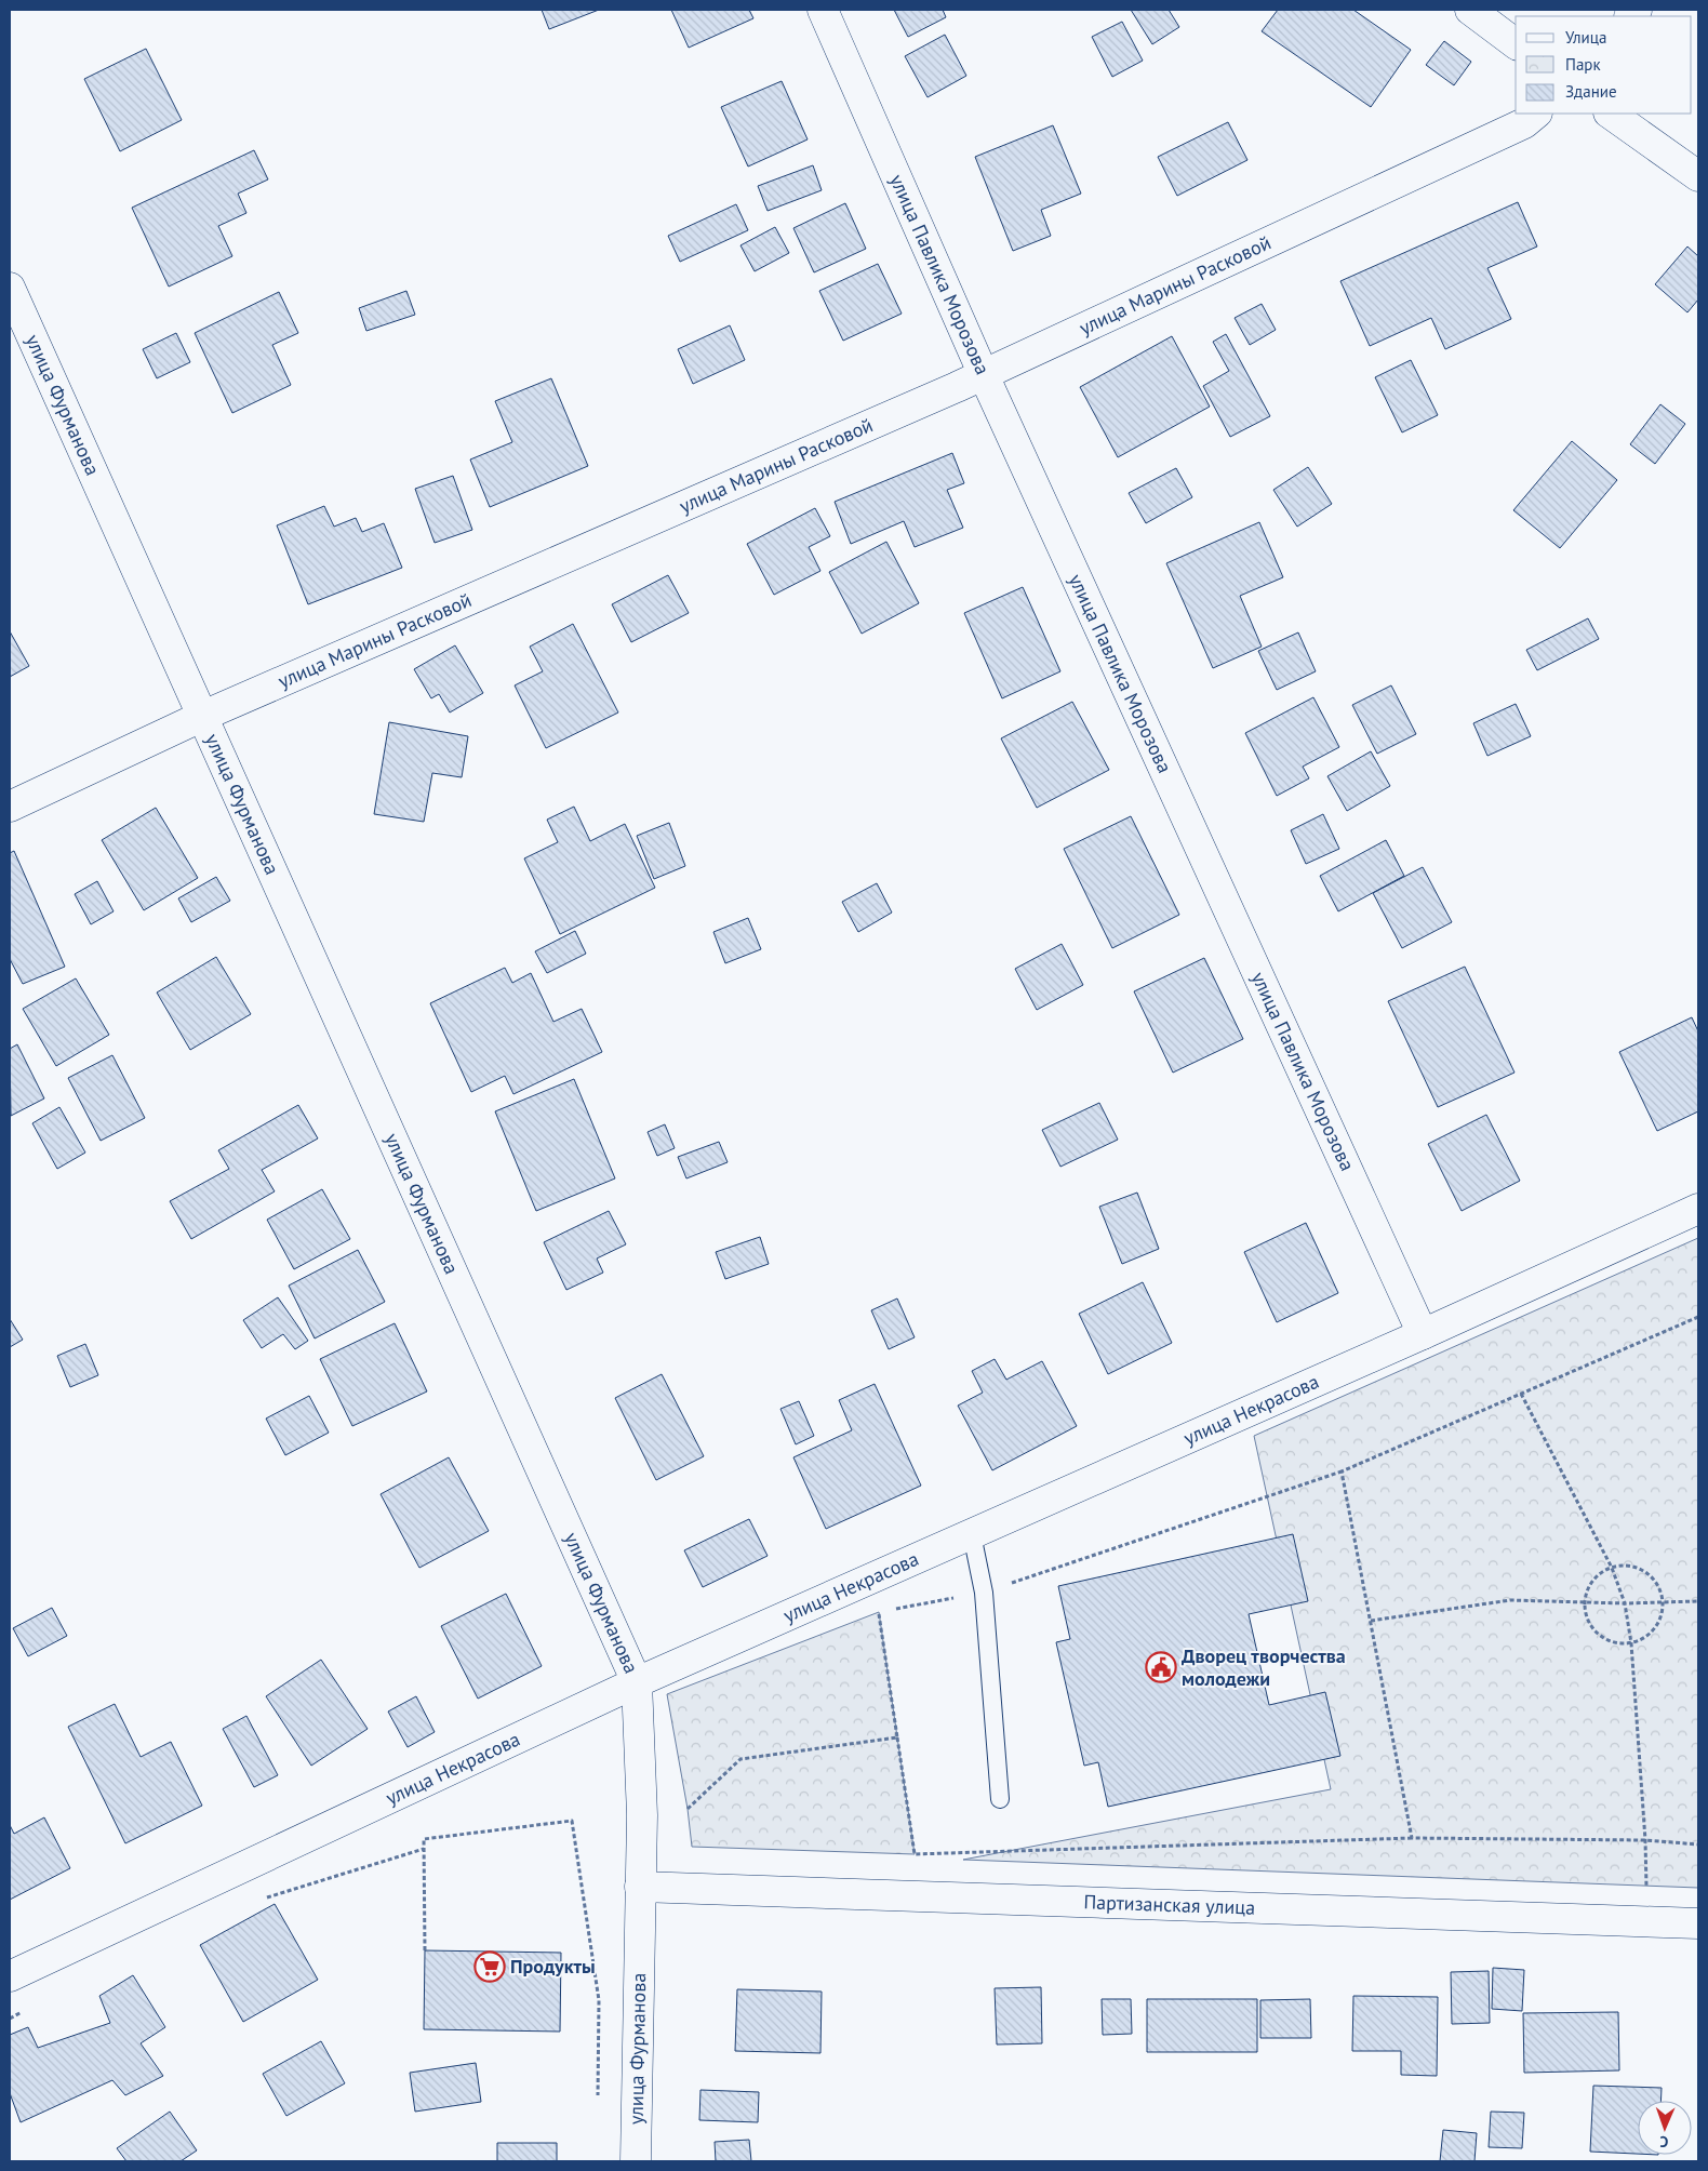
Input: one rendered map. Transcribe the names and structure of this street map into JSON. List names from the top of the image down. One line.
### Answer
{"streets":{"street":["улица Павлика Морозова","улица Марины Расковой","улица Фурманова","улица Некрасова","Партизанская улица"]},"crossings":[["улица Павлика Морозова","улица Марины Расковой"],["улица Павлика Морозова","улица Некрасова"],["улица Марины Расковой","улица Фурманова"],["улица Фурманова","улица Некрасова"],["улица Фурманова","Партизанская улица"]],"places":{"public building":["Дворец творчества молодежи"],"supermarket":["Продукты"]},"legend":["Улица","Парк","Здание"],"north":"bottom"}
